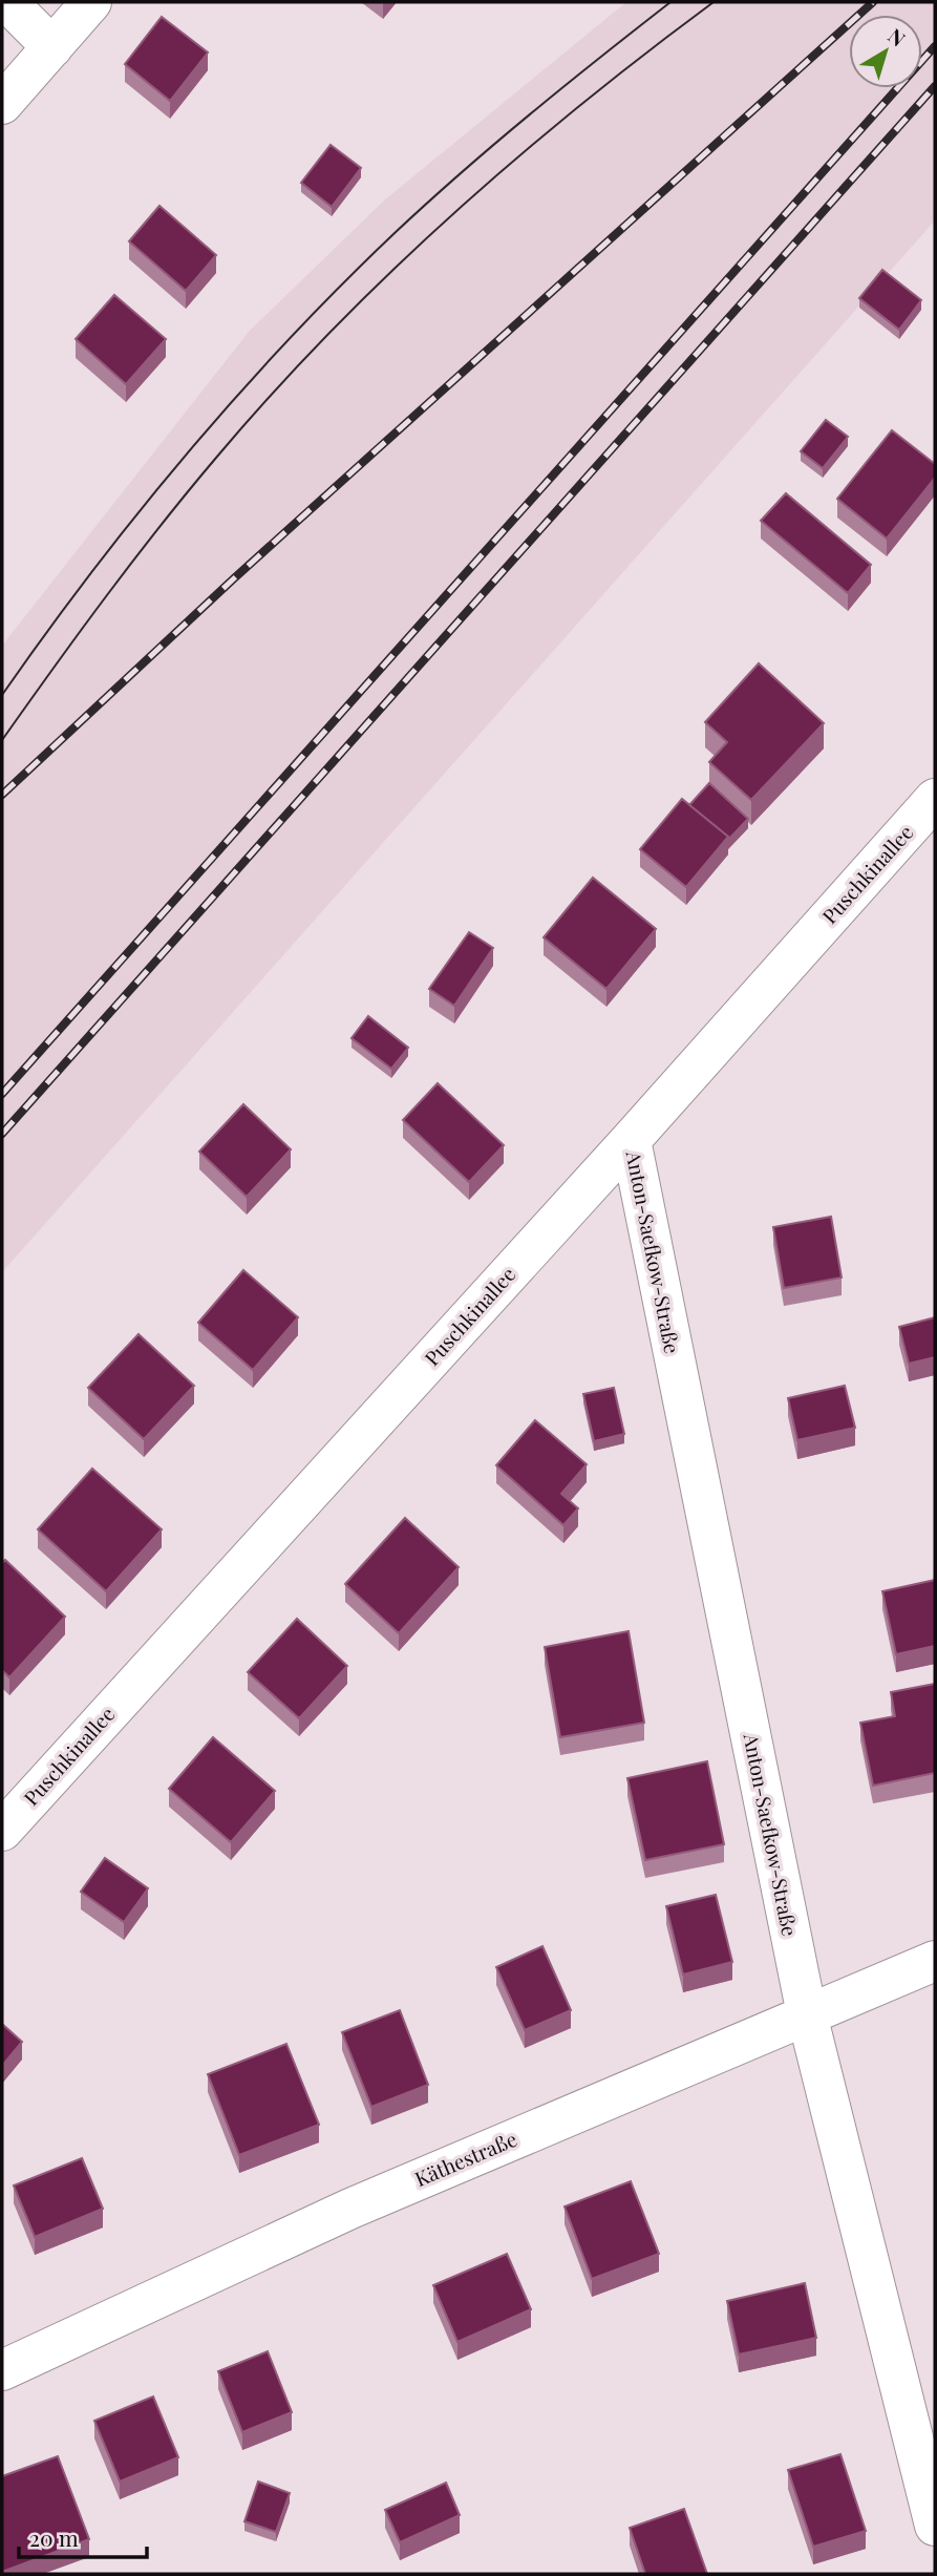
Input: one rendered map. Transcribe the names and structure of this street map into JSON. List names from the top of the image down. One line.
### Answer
{"streets":{"street":["Puschkinallee","Anton-Saefkow-Straße","Käthestraße"]},"crossings":[["Puschkinallee","Anton-Saefkow-Straße"],["Anton-Saefkow-Straße","Käthestraße"]],"scale_bar":"20 m","north":"top right"}
